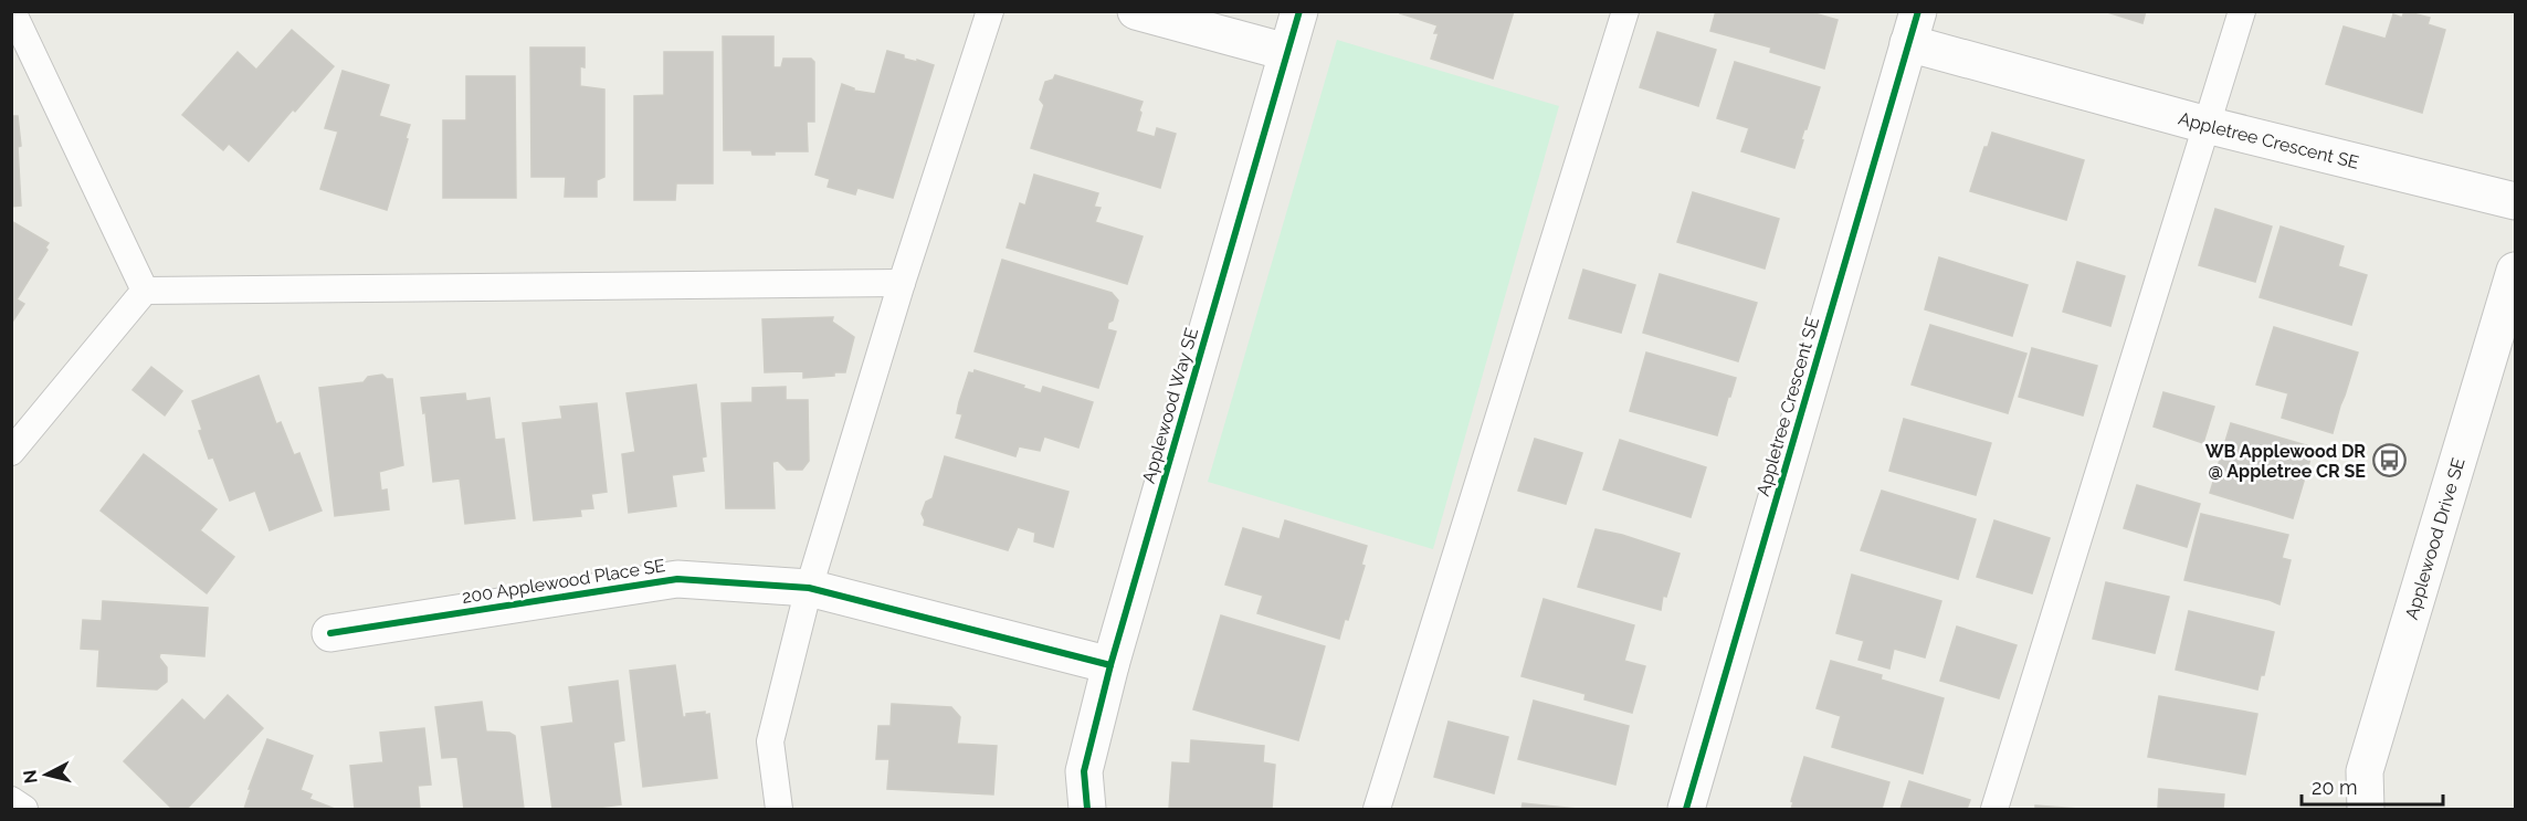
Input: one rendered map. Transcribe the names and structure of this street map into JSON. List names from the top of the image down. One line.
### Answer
{"streets":{"street":["Appletree Crescent SE","Applewood Way SE","Applewood Drive SE","200 Applewood Place SE"]},"crossings":[["Applewood Way SE","200 Applewood Place SE"]],"places":{"bus stop":["WB Applewood DR @ Appletree CR SE"]},"scale_bar":"20 m","north":"left"}
